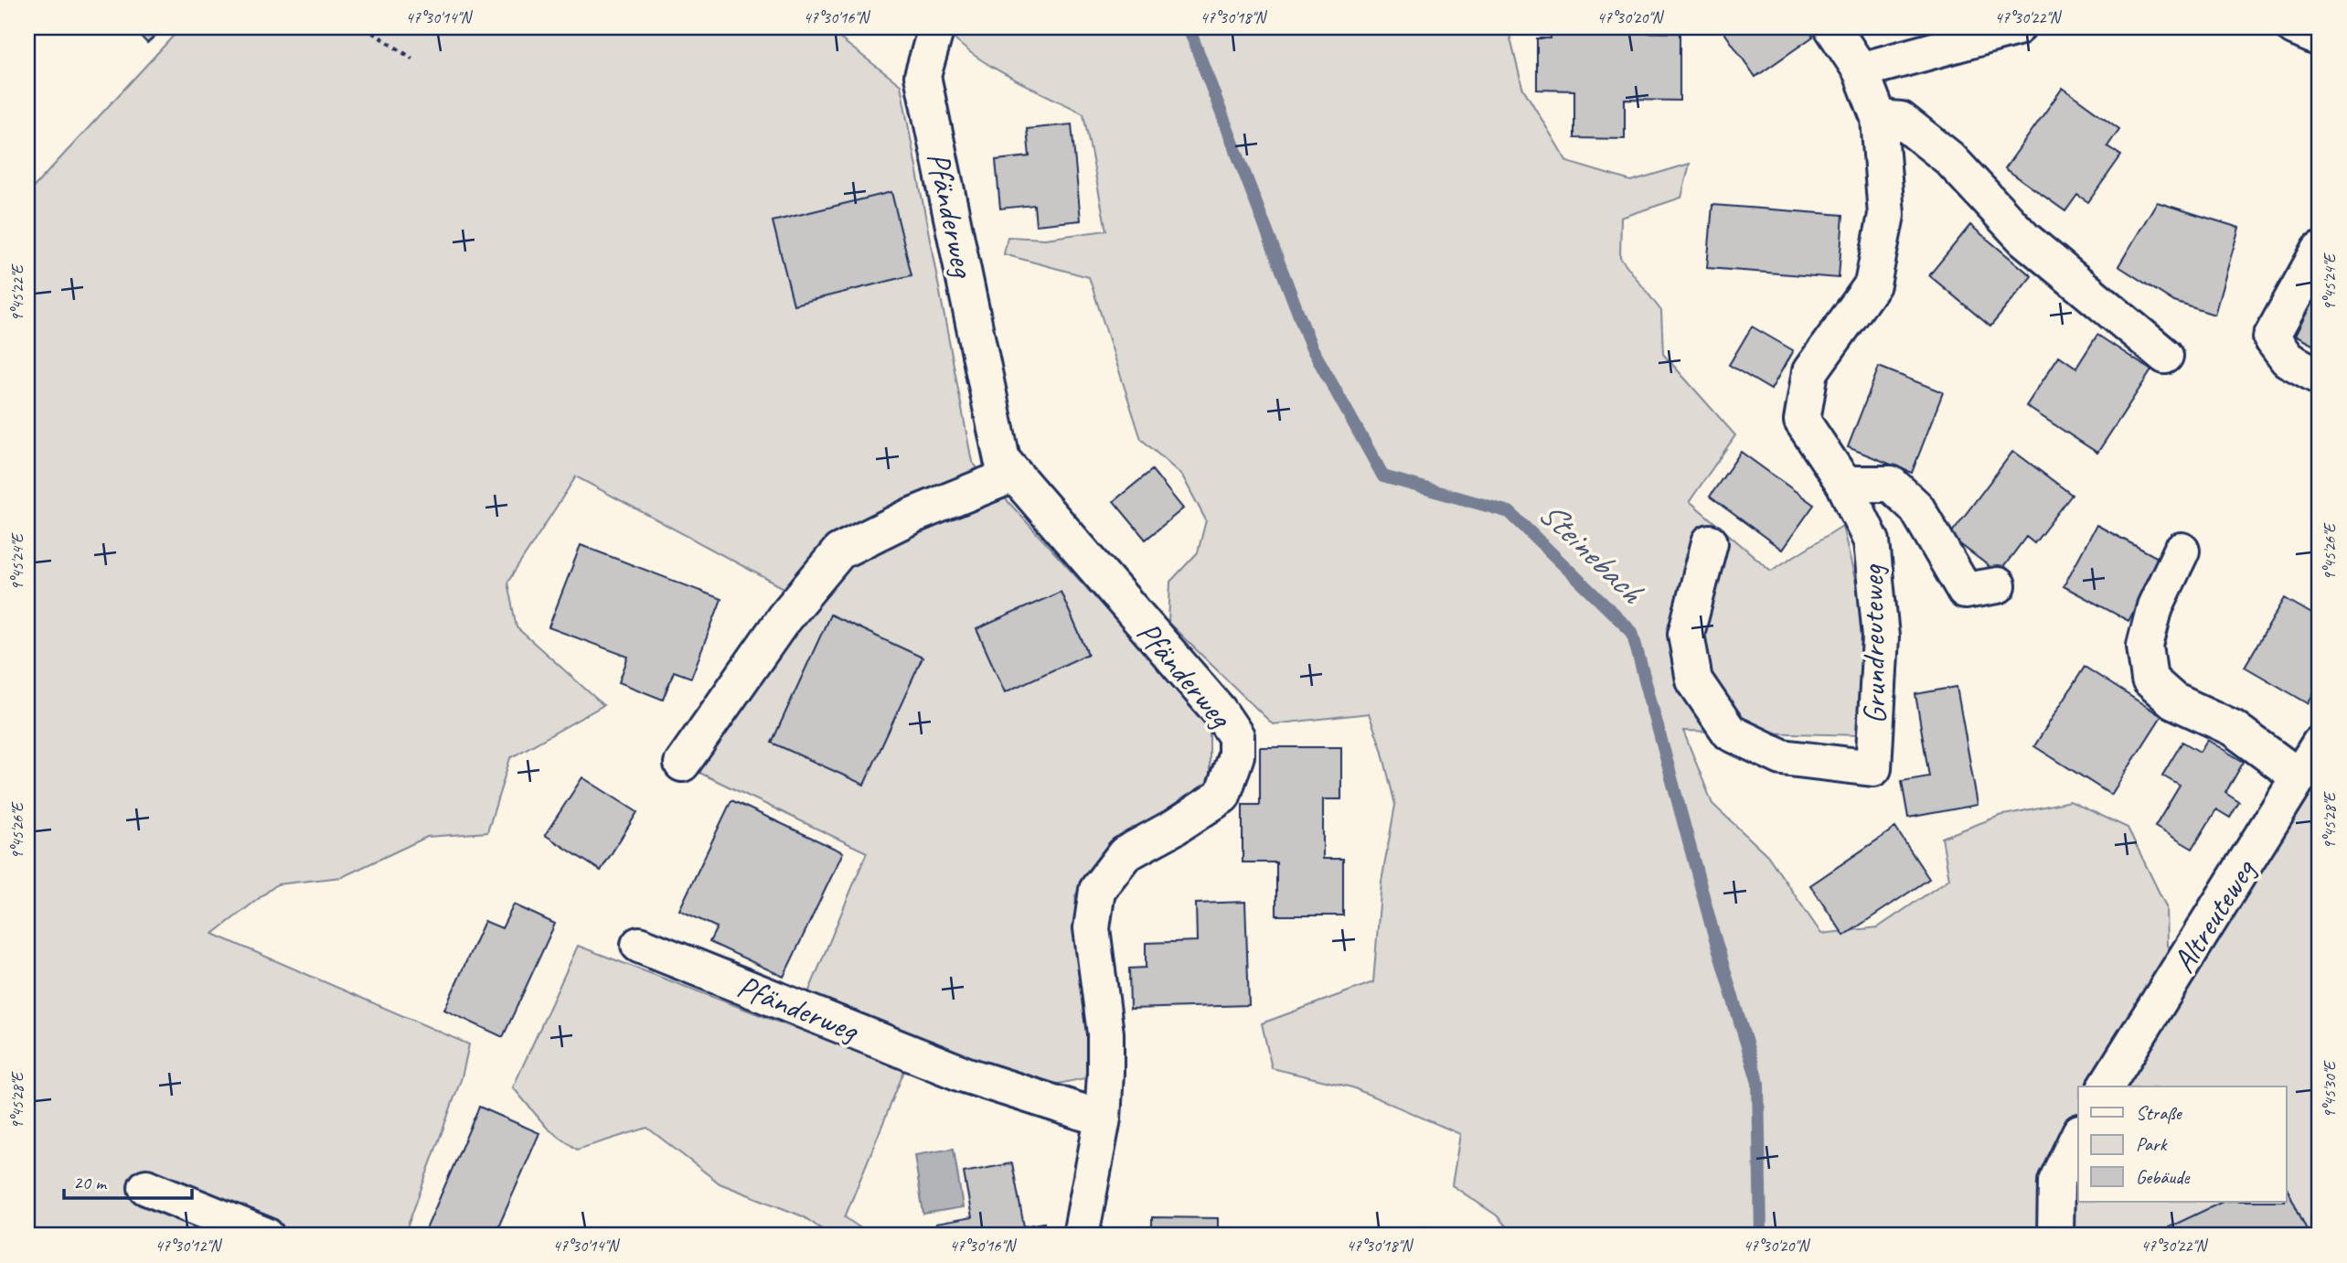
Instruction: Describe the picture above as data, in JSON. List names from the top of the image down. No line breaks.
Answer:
{"streets":{"street":["Pfänderweg","Grundreuteweg","Altreuteweg"]},"water":["Steinebach"],"legend":["Straße","Park","Gebäude"],"scale_bar":"20 m","coordinates":["47°30'14\"N","47°30'16\"N","47°30'18\"N","47°30'20\"N","47°30'22\"N","9°45'24\"E","9°45'22\"E","9°45'26\"E","9°45'28\"E","9°45'30\"E","47°30'12\"N"]}
